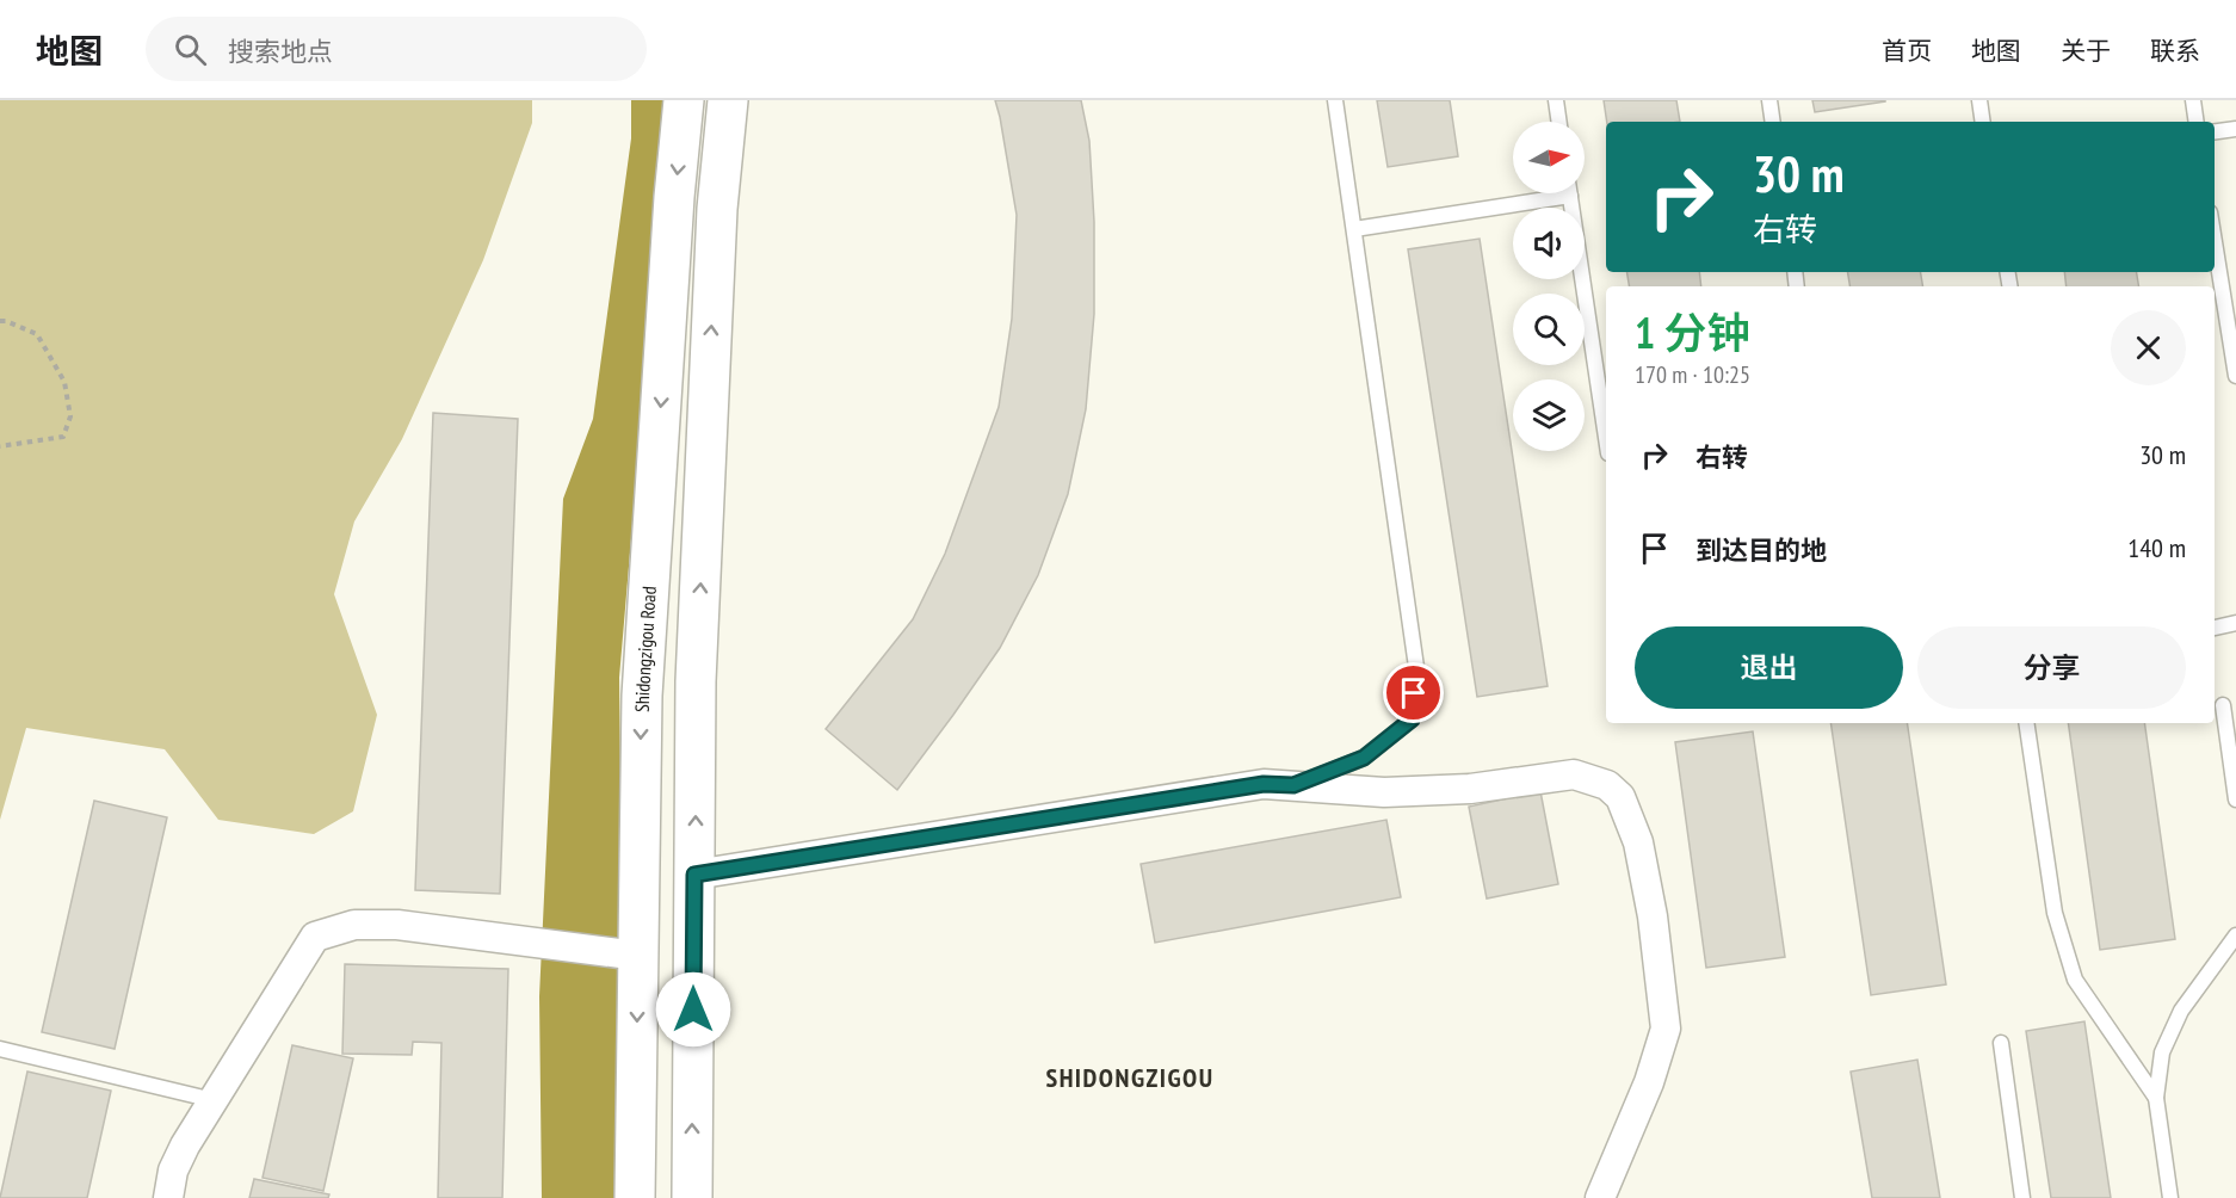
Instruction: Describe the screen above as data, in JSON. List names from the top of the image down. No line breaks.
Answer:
{"streets":{"main road":["Shidongzigou Road"]},"districts":["SHIDONGZIGOU"],"north":"right","page":{"header":"地图","search":"搜索地点","nav":["首页","地图","关于","联系"],"turn":["30 m","右转"],"heading":["1 分钟","170 m · 10:25"],"list":[{"name":"右转","value":"30 m"},{"name":"到达目的地","value":"140 m"}],"buttons":["退出","分享"]}}
